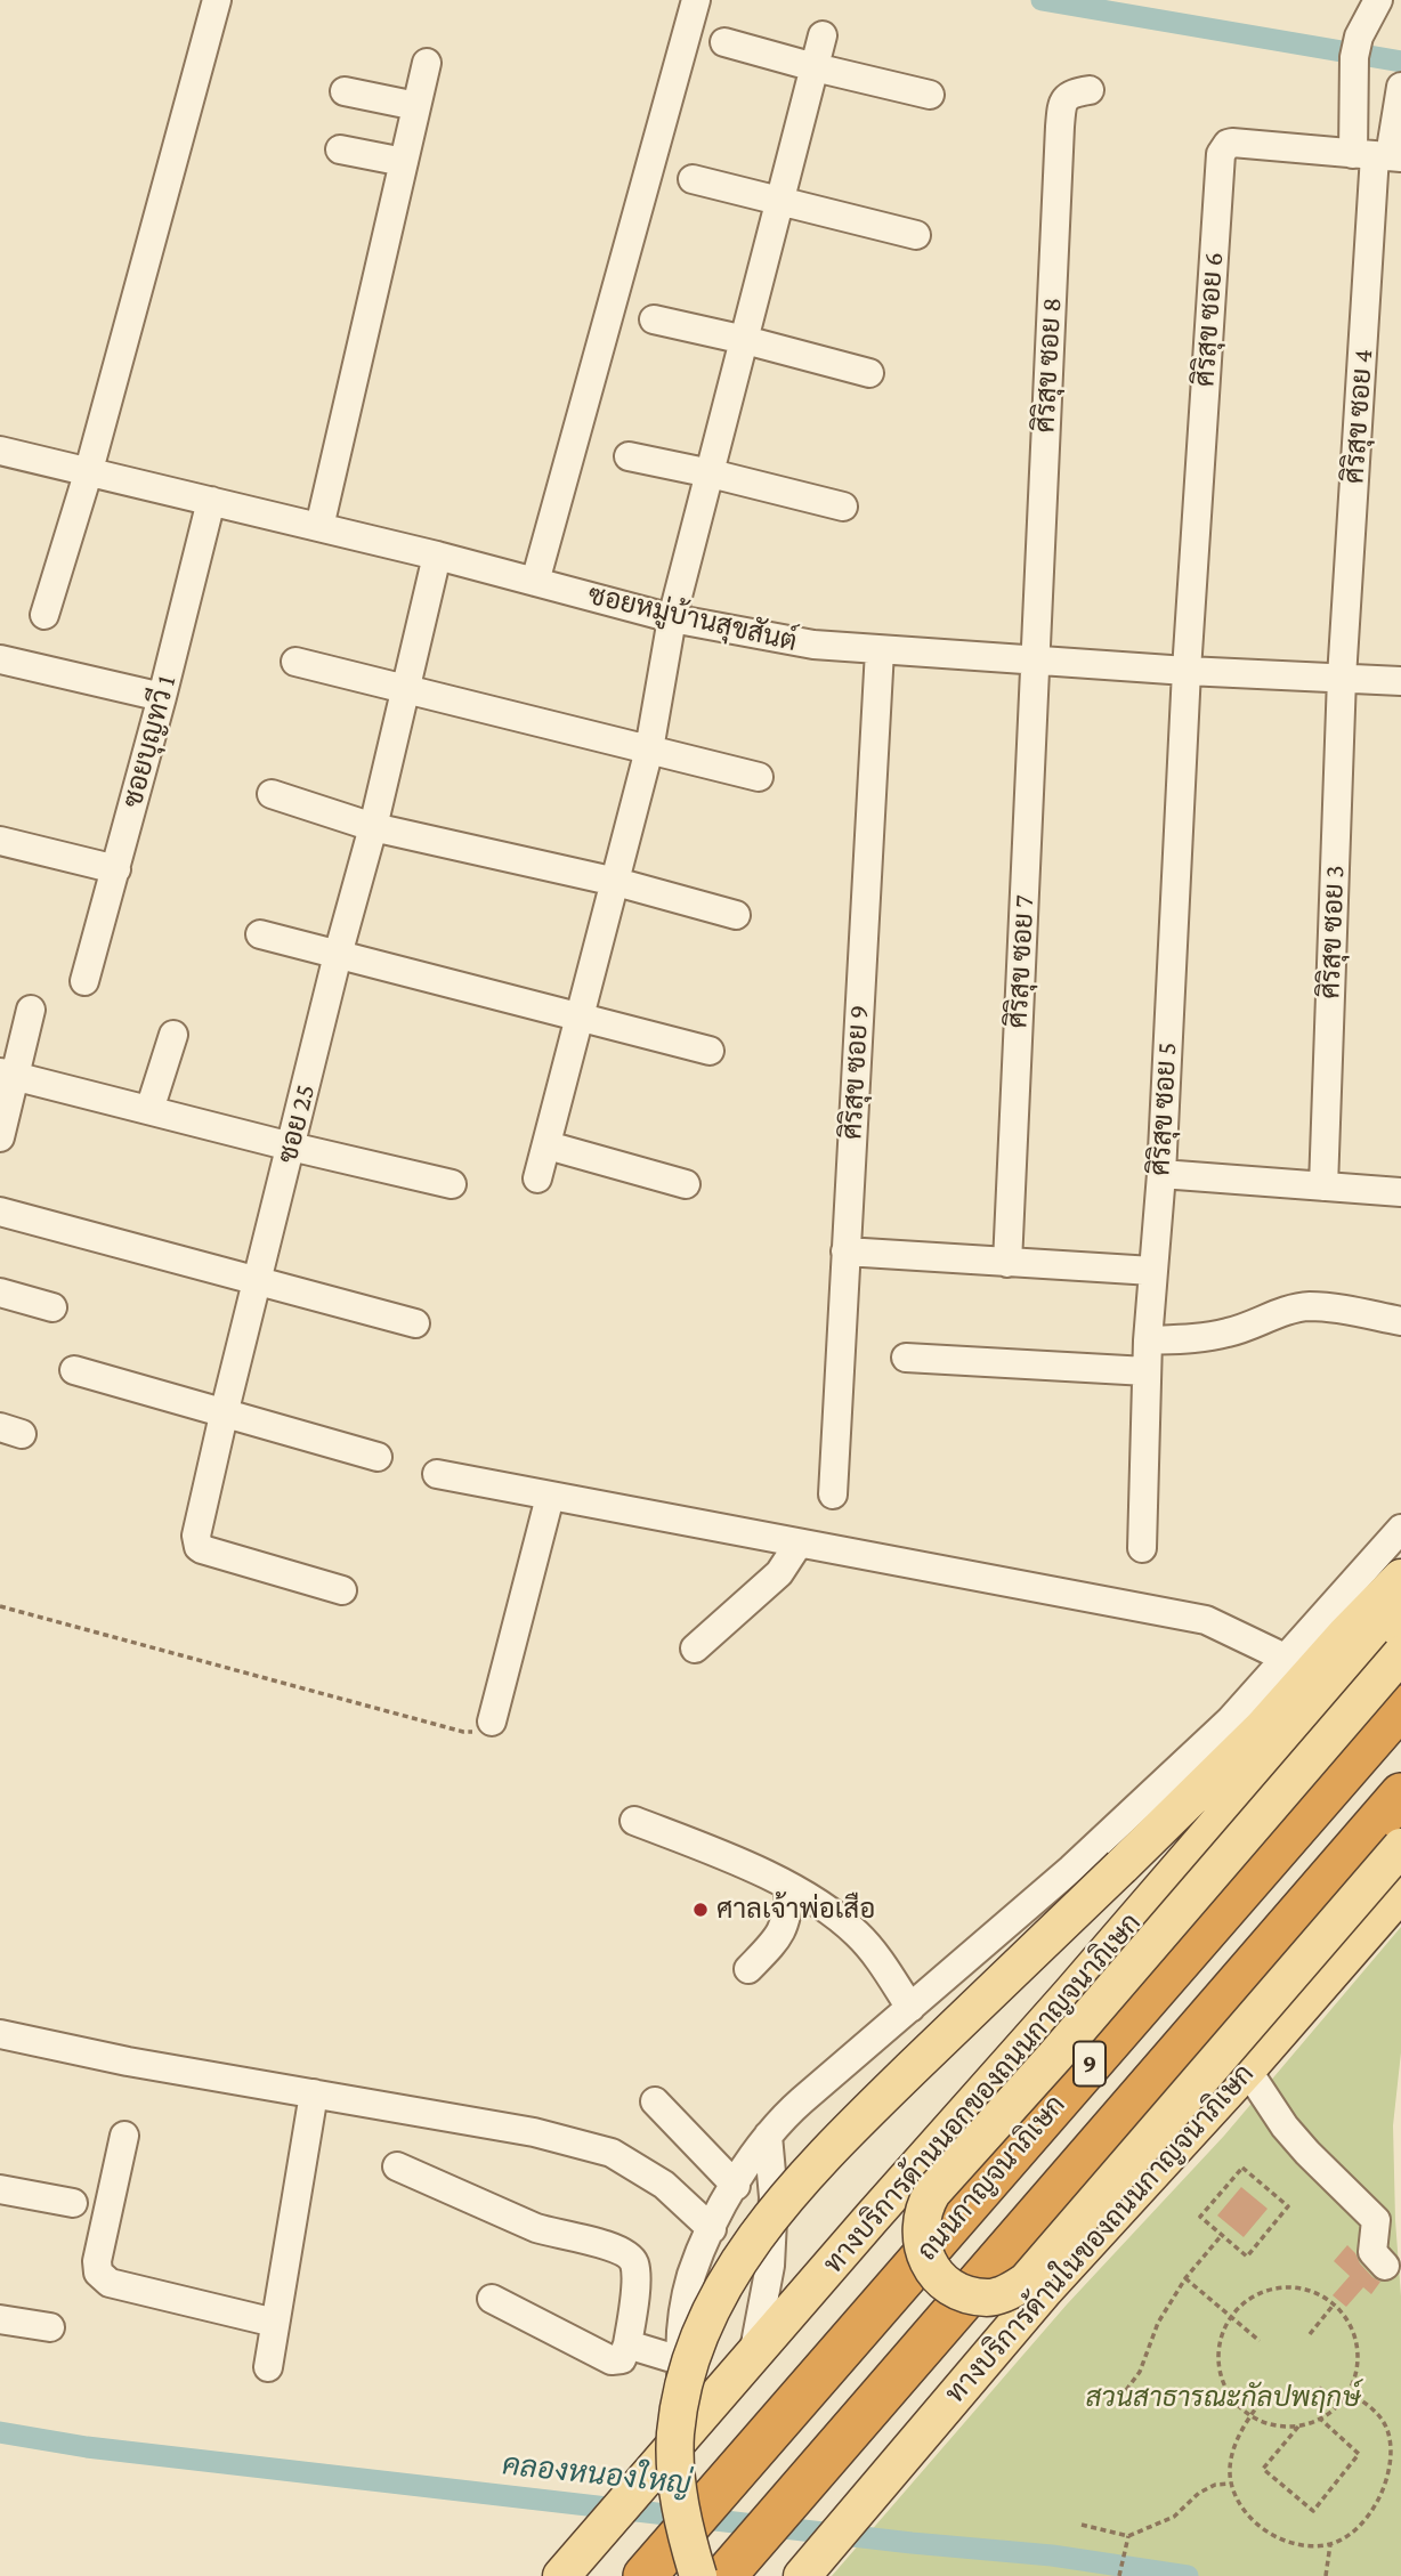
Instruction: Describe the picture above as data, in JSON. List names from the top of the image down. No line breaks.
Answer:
{"streets":{"highway":["9","ถนนกาญจนาภิเษก"],"main road":["ทางบริการด้านนอกของถนนกาญจนาภิเษก","ทางบริการด้านในของถนนกาญจนาภิเษก"],"street":["ศิริสุข ซอย 6","ศิริสุข ซอย 8","ศิริสุข ซอย 4","ซอยหมู่บ้านสุขสันต์","ซอยบุญทวี 1","ศิริสุข ซอย 3","ศิริสุข ซอย 7","ศิริสุข ซอย 9","ศิริสุข ซอย 5","ซอย 25"]},"crossings":[["ศิริสุข ซอย 6","ศิริสุข ซอย 4"],["ศิริสุข ซอย 6","ซอยหมู่บ้านสุขสันต์"],["ศิริสุข ซอย 6","ศิริสุข ซอย 5"],["ศิริสุข ซอย 8","ซอยหมู่บ้านสุขสันต์"],["ศิริสุข ซอย 8","ศิริสุข ซอย 7"],["ศิริสุข ซอย 4","ซอยหมู่บ้านสุขสันต์"],["ศิริสุข ซอย 4","ศิริสุข ซอย 3"],["ซอยหมู่บ้านสุขสันต์","ซอยบุญทวี 1"],["ซอยหมู่บ้านสุขสันต์","ศิริสุข ซอย 3"],["ซอยหมู่บ้านสุขสันต์","ศิริสุข ซอย 7"],["ซอยหมู่บ้านสุขสันต์","ศิริสุข ซอย 9"],["ซอยหมู่บ้านสุขสันต์","ศิริสุข ซอย 5"],["ซอยหมู่บ้านสุขสันต์","ซอย 25"]],"water":["คลองหนองใหญ่"],"parks":["สวนสาธารณะกัลปพฤกษ์"],"places":["ศาลเจ้าพ่อเสือ"]}
